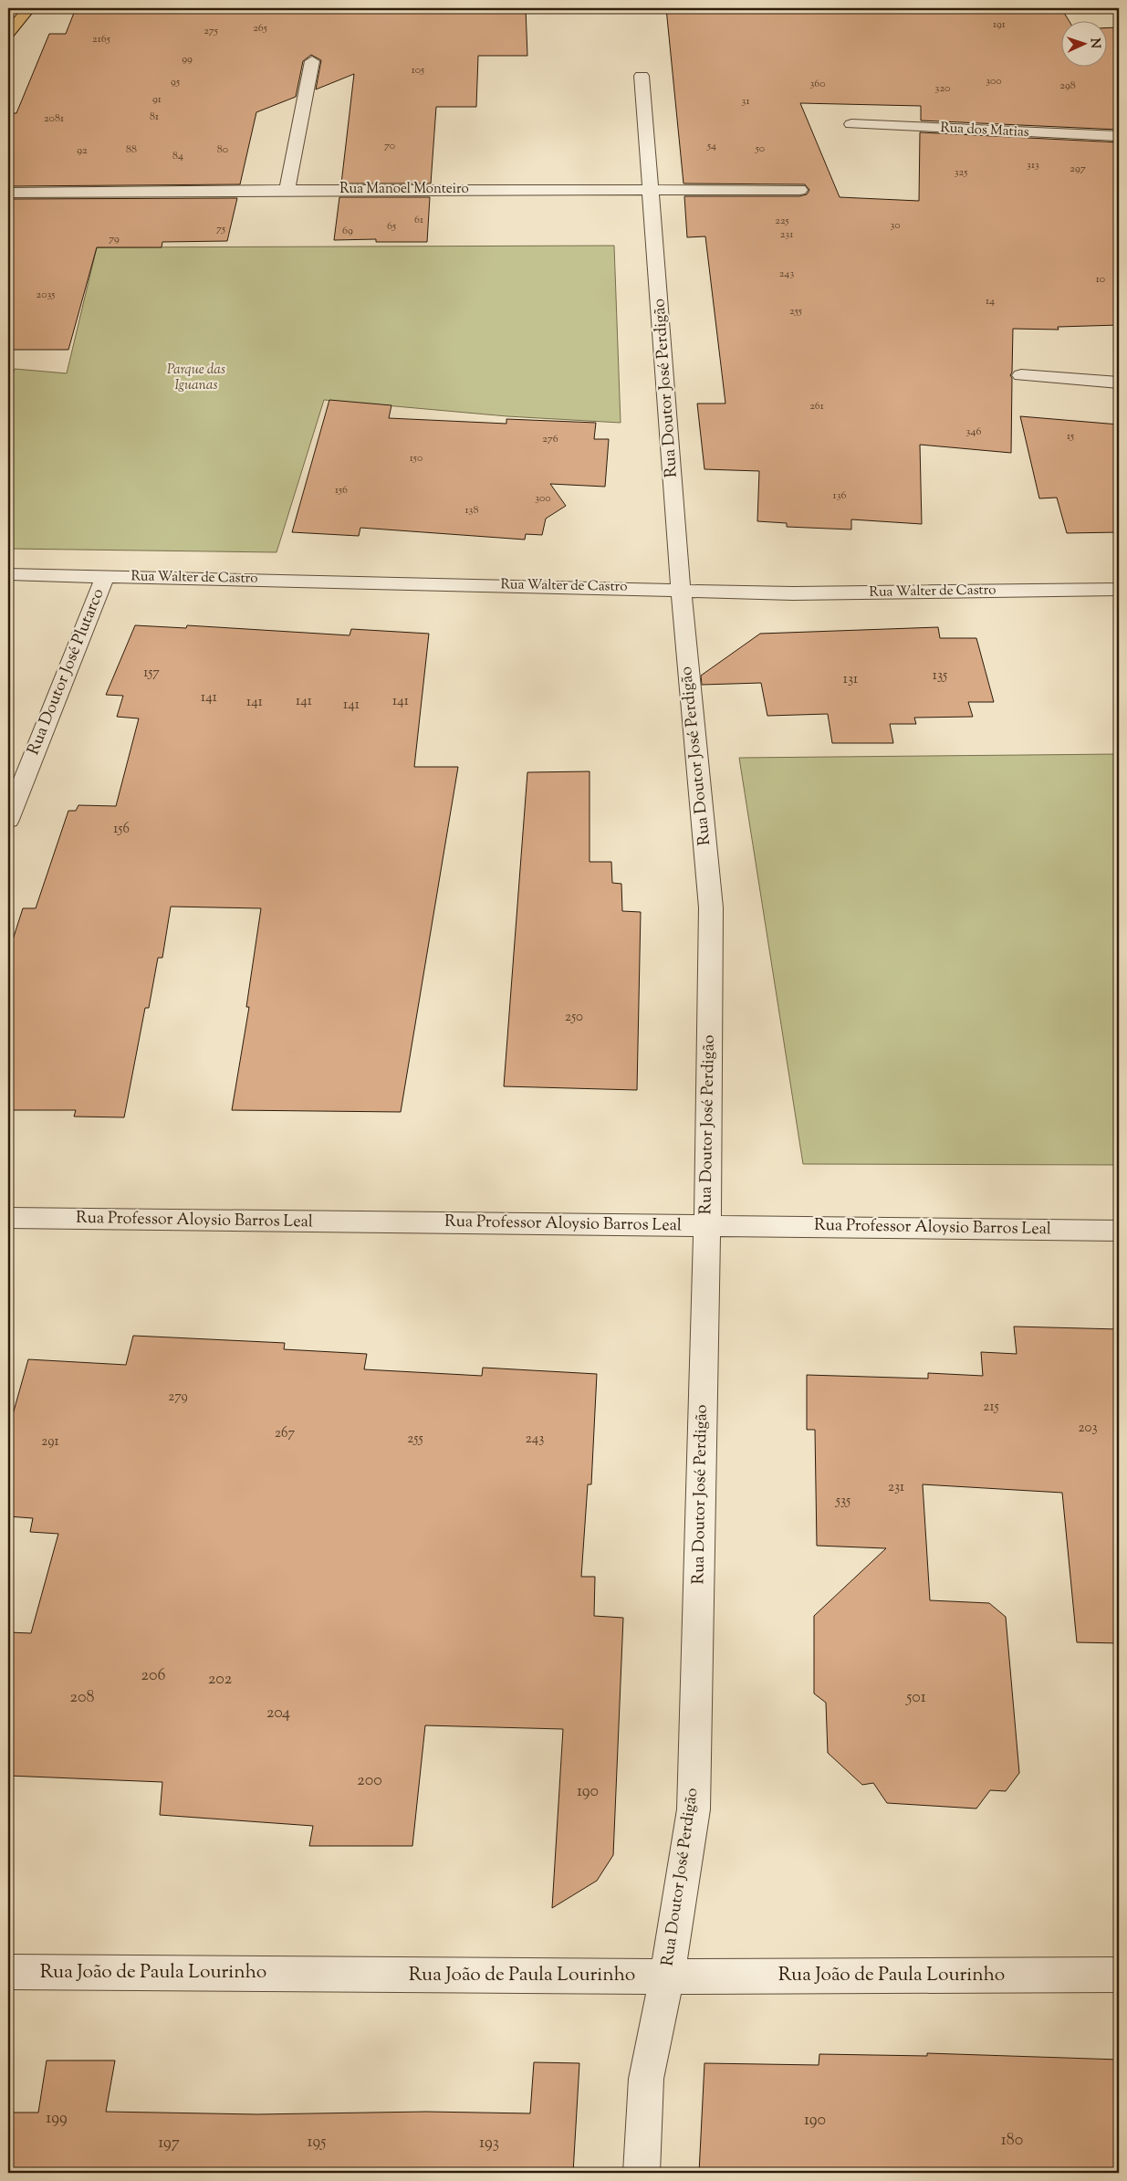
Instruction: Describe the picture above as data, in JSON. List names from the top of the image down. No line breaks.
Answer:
{"streets":{"street":["Rua dos Matias","Rua Manoel Monteiro","Rua Doutor José Perdigão","Rua Walter de Castro","Rua Doutor José Plutarco","Rua Professor Aloysio Barros Leal","Rua João de Paula Lourinho"]},"crossings":[["Rua Manoel Monteiro","Rua Doutor José Perdigão"],["Rua Doutor José Perdigão","Rua Walter de Castro"],["Rua Doutor José Perdigão","Rua Professor Aloysio Barros Leal"],["Rua Doutor José Perdigão","Rua João de Paula Lourinho"],["Rua Walter de Castro","Rua Doutor José Plutarco"]],"parks":["Parque das Iguanas"],"house_numbers":["191","265","275","2165","99","105","300","95","360","298","320","91","31","81","2081","70","54","50","88","80","92","84","313","297","325","61","225","30","65","75","69","231","79","243","10","2035","14","255","261","346","15","276","150","156","136","300","138","157","135","131","141","141","141","141","141","156","250","279","215","203","267","255","243","291","231","535","206","202","208","501","204","200","190","199","190","180","195","197","193"],"north":"right"}
